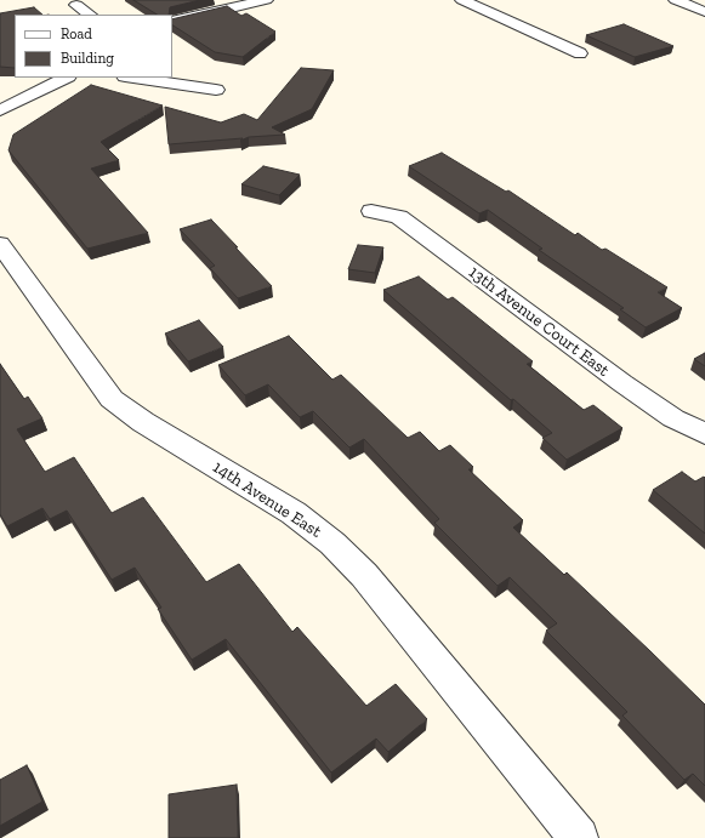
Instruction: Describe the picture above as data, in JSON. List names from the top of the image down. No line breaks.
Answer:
{"streets":{"street":["13th Avenue Court East","14th Avenue East"]},"legend":["Road","Building"]}
